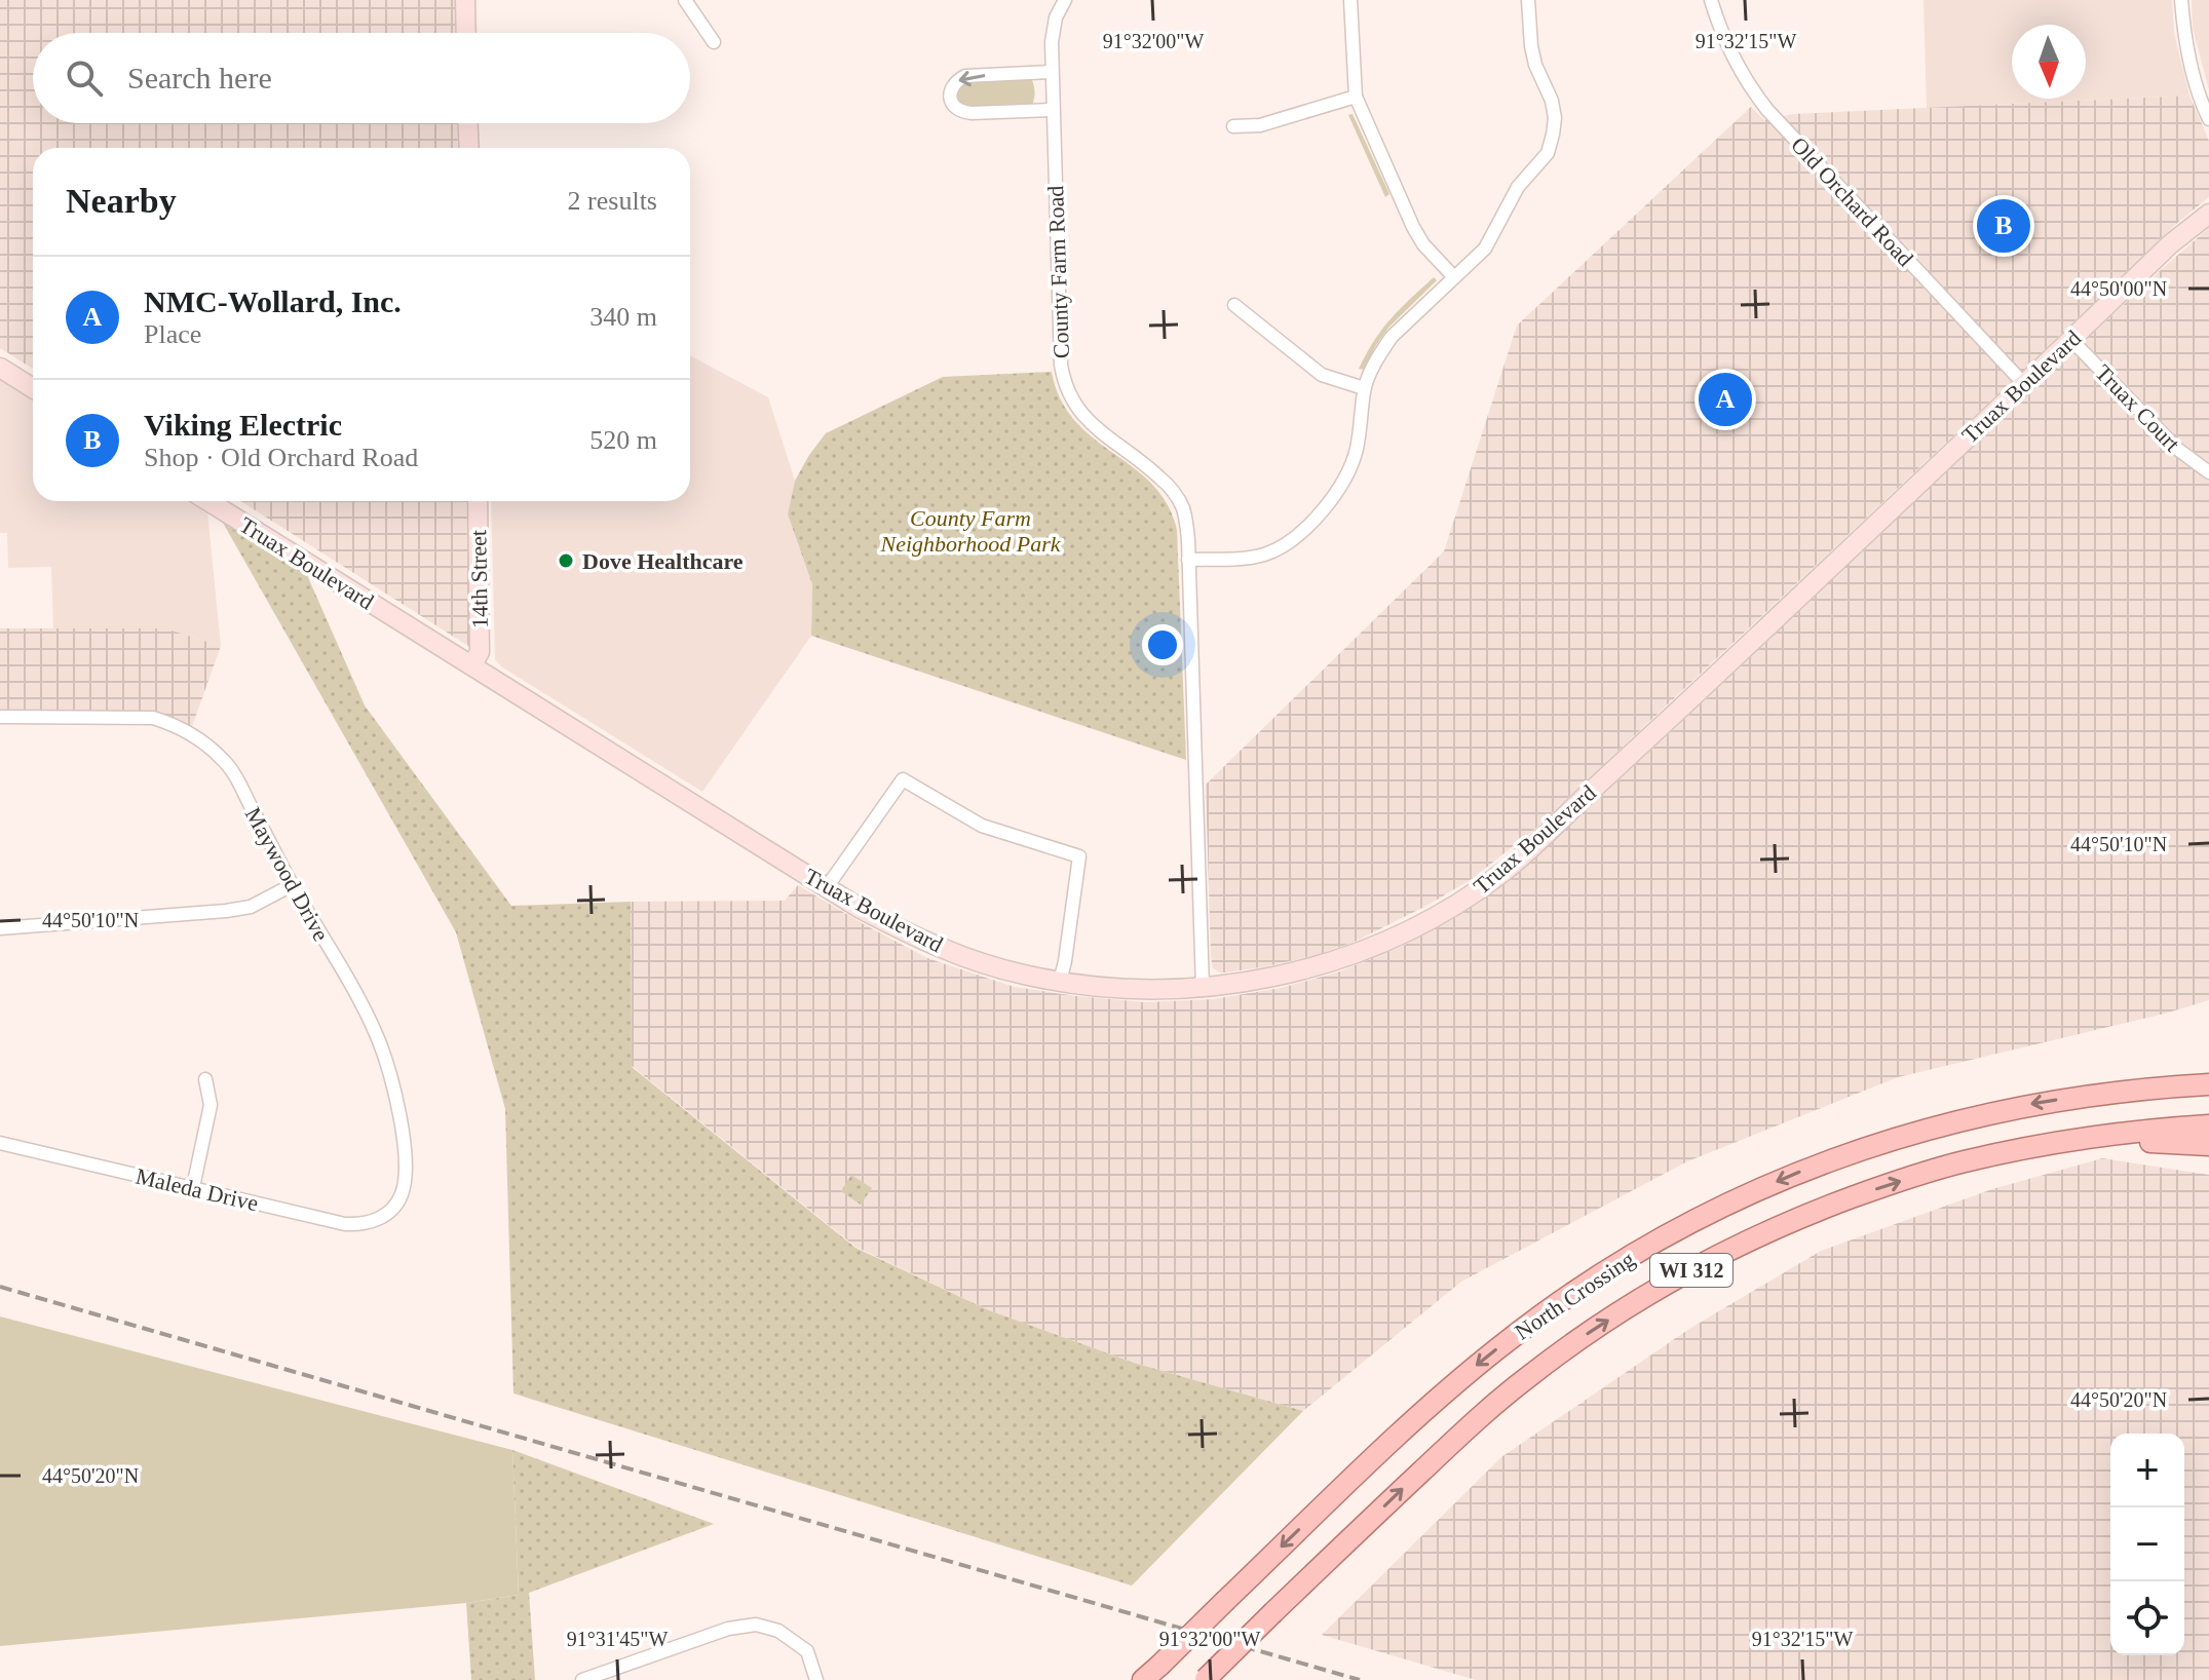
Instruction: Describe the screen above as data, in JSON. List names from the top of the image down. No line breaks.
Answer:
{"streets":{"main road":["Truax Boulevard","14th Street","WI 312","North Crossing"],"street":["Old Orchard Road","County Farm Road","Truax Court","Maywood Drive","Maleda Drive"]},"crossings":[["Old Orchard Road","Truax Boulevard"],["County Farm Road","Truax Boulevard"],["Truax Boulevard","Truax Court"],["Truax Boulevard","14th Street"],["Maywood Drive","Maleda Drive"]],"parks":["County Farm Neighborhood Park"],"places":["Dove Healthcare"],"north":"bottom","page":{"search":"Search here","heading":["Nearby","2 results"],"pins":["B","A"],"list":[{"mark":"A","name":"NMC-Wollard, Inc.","note":"Place","value":"340 m"},{"mark":"B","name":"Viking Electric","note":"Shop · Old Orchard Road","value":"520 m"}],"map_buttons":["+","−"]},"coordinates":["91°32'00\"W","91°32'15\"W","44°50'00\"N","44°50'10\"N","44°50'20\"N","91°31'45\"W"]}
